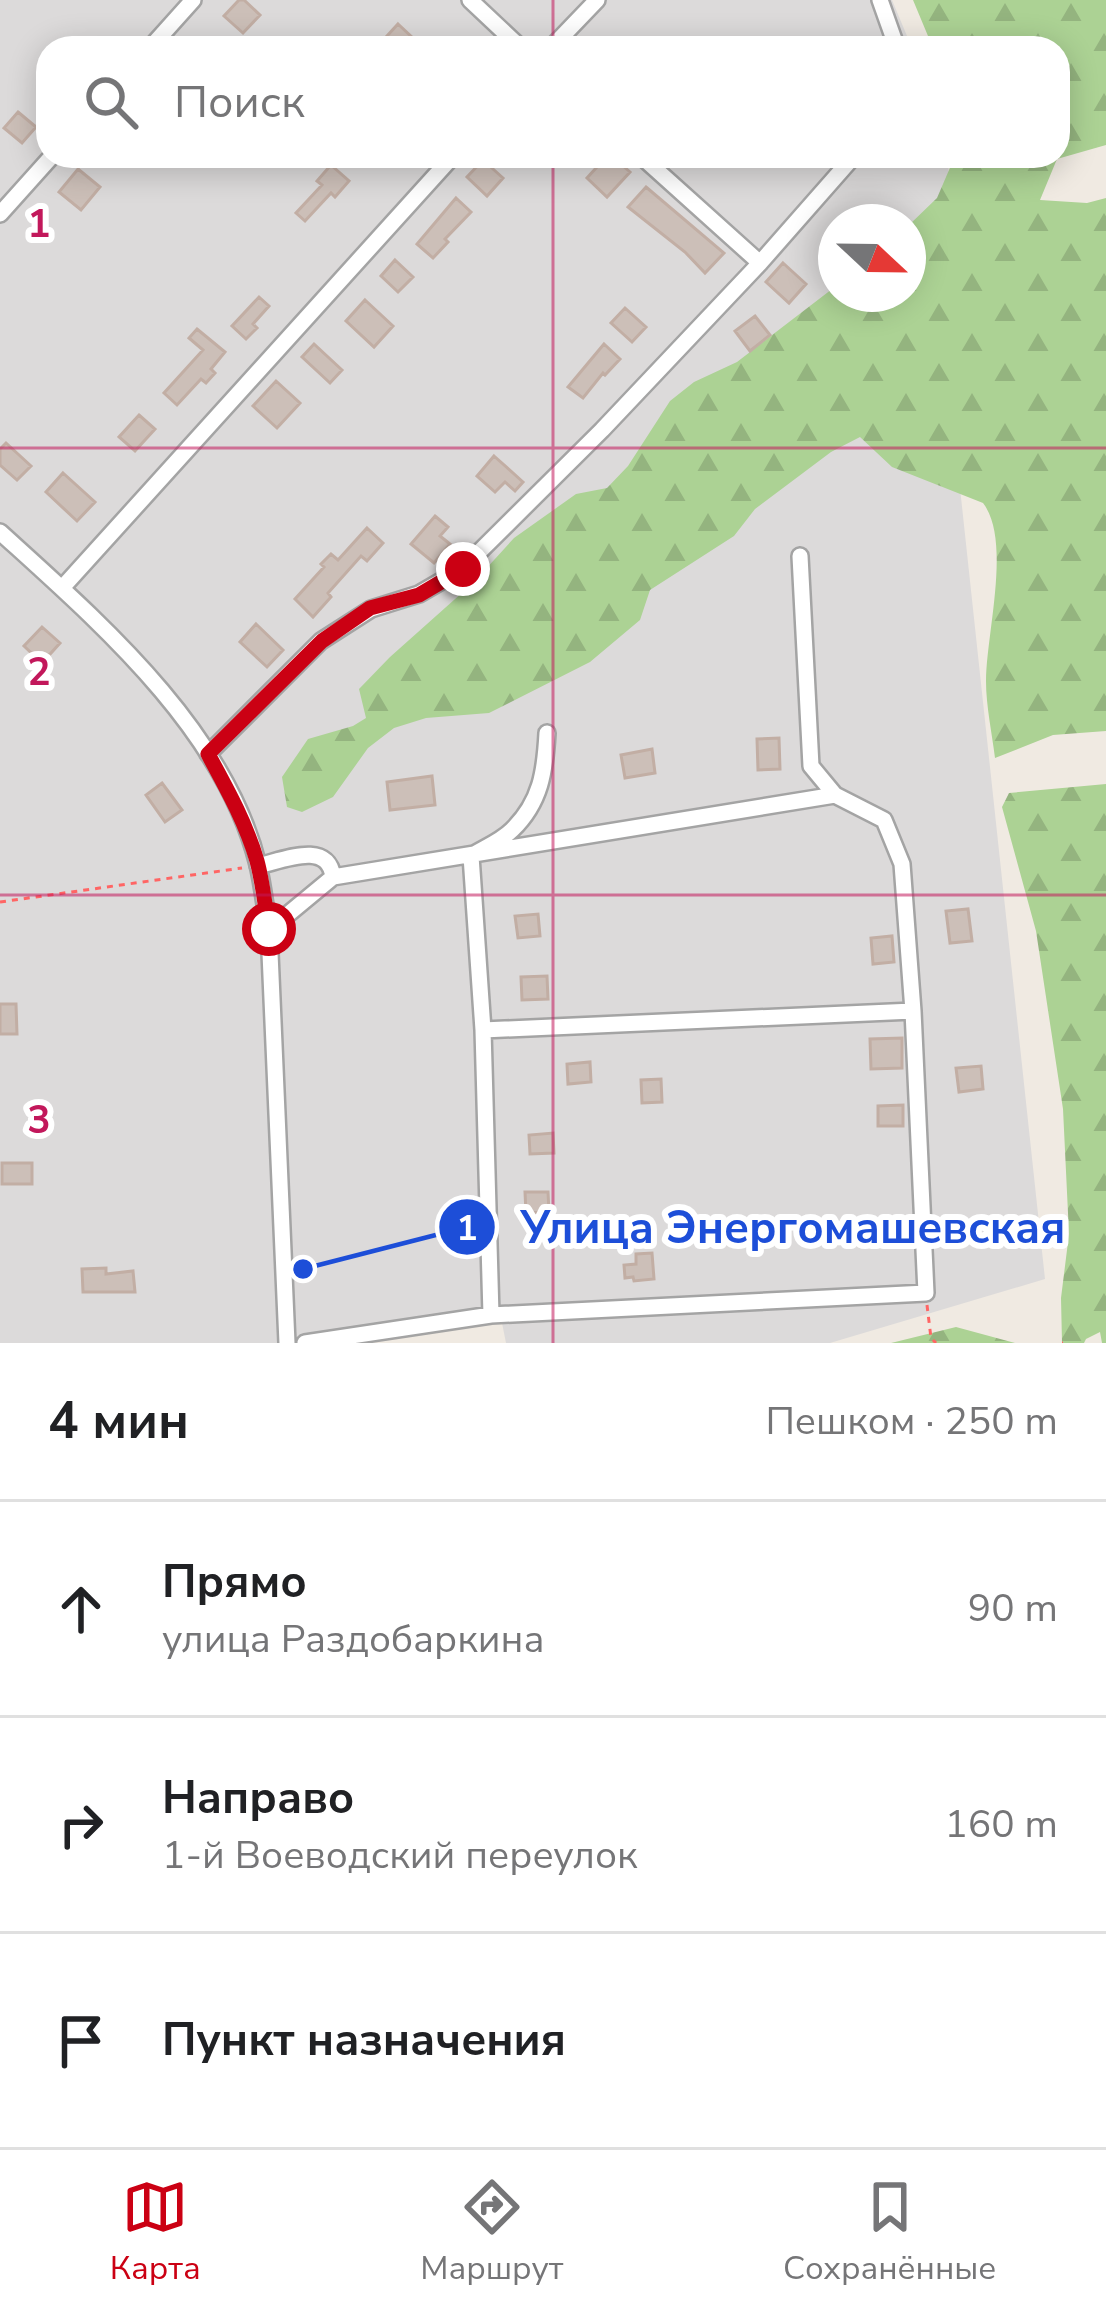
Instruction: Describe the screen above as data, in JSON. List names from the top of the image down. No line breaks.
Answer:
{"places":["Улица Энергомашевская"],"north":"right","page":{"search":"Поиск","heading":["4 мин","Пешком · 250 m"],"list":[["Прямо","улица Раздобаркина","90 m"],["Направо","1-й Воеводский переулок","160 m"],"Пункт назначения"],"nav":["Карта","Маршрут","Сохранённые"]},"grid":{"rows":["1","2","3"]}}
